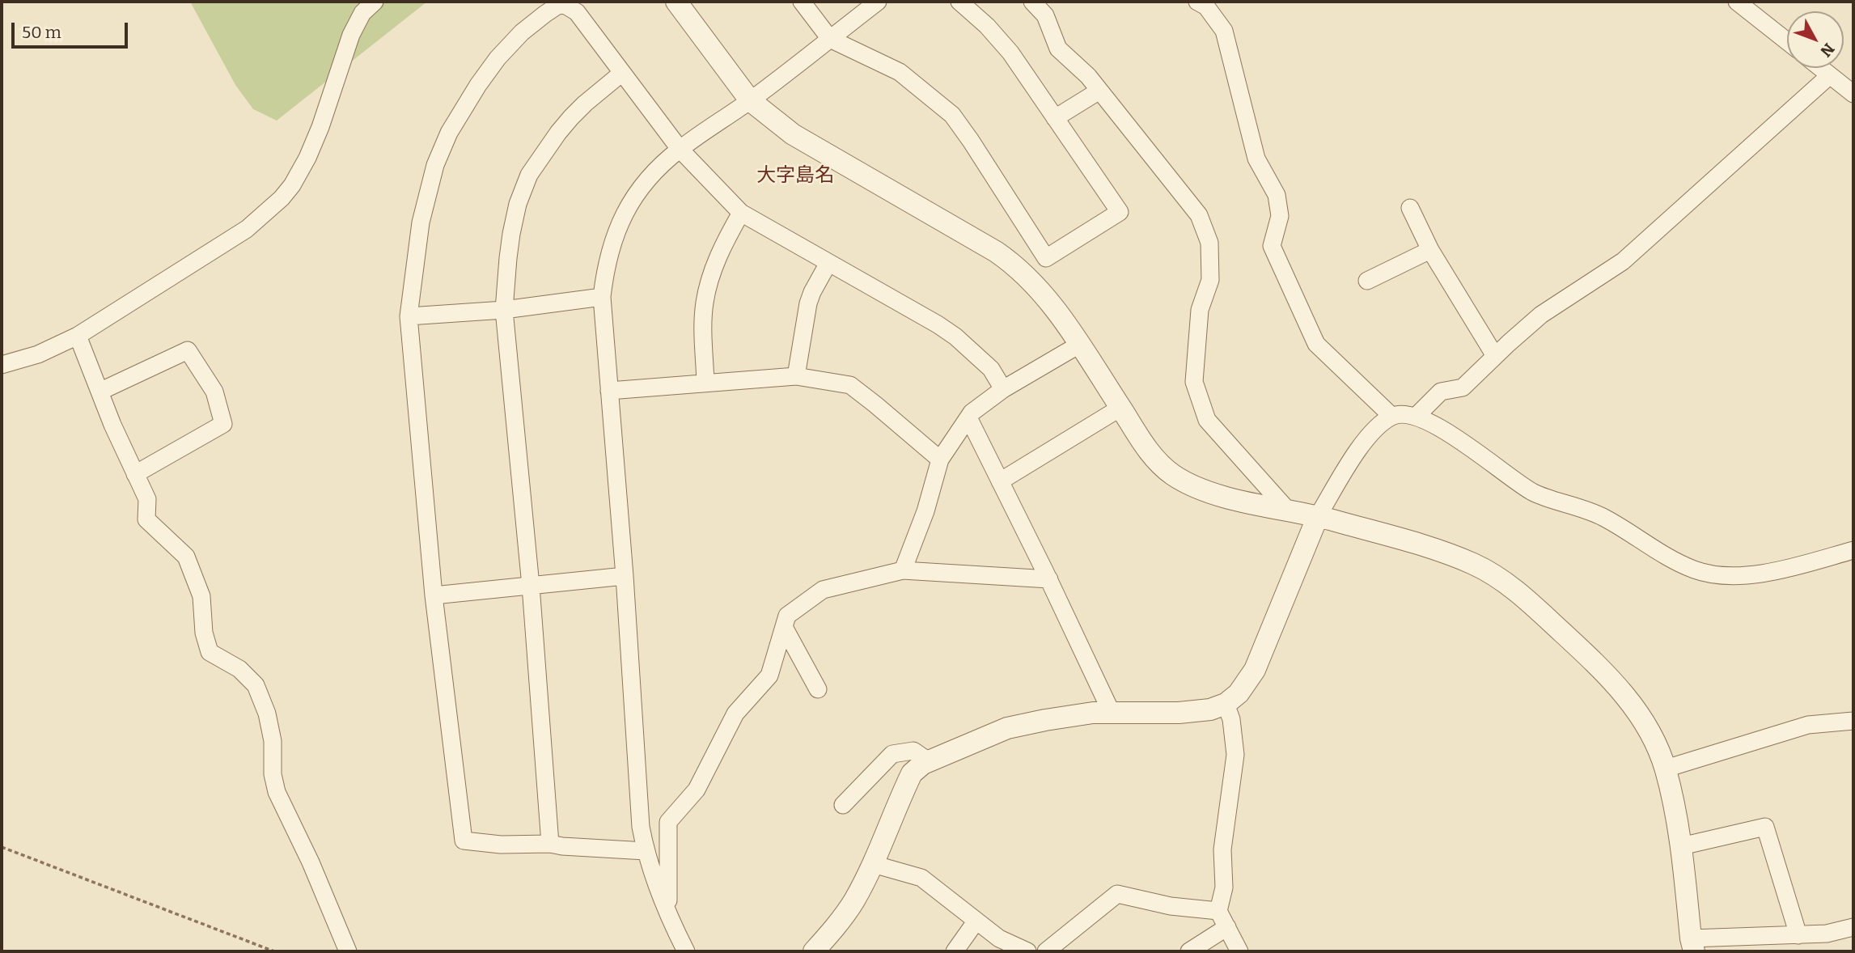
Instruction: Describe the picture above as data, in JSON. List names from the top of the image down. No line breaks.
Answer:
{"districts":["大字島名"],"scale_bar":"50 m","north":"bottom right"}
